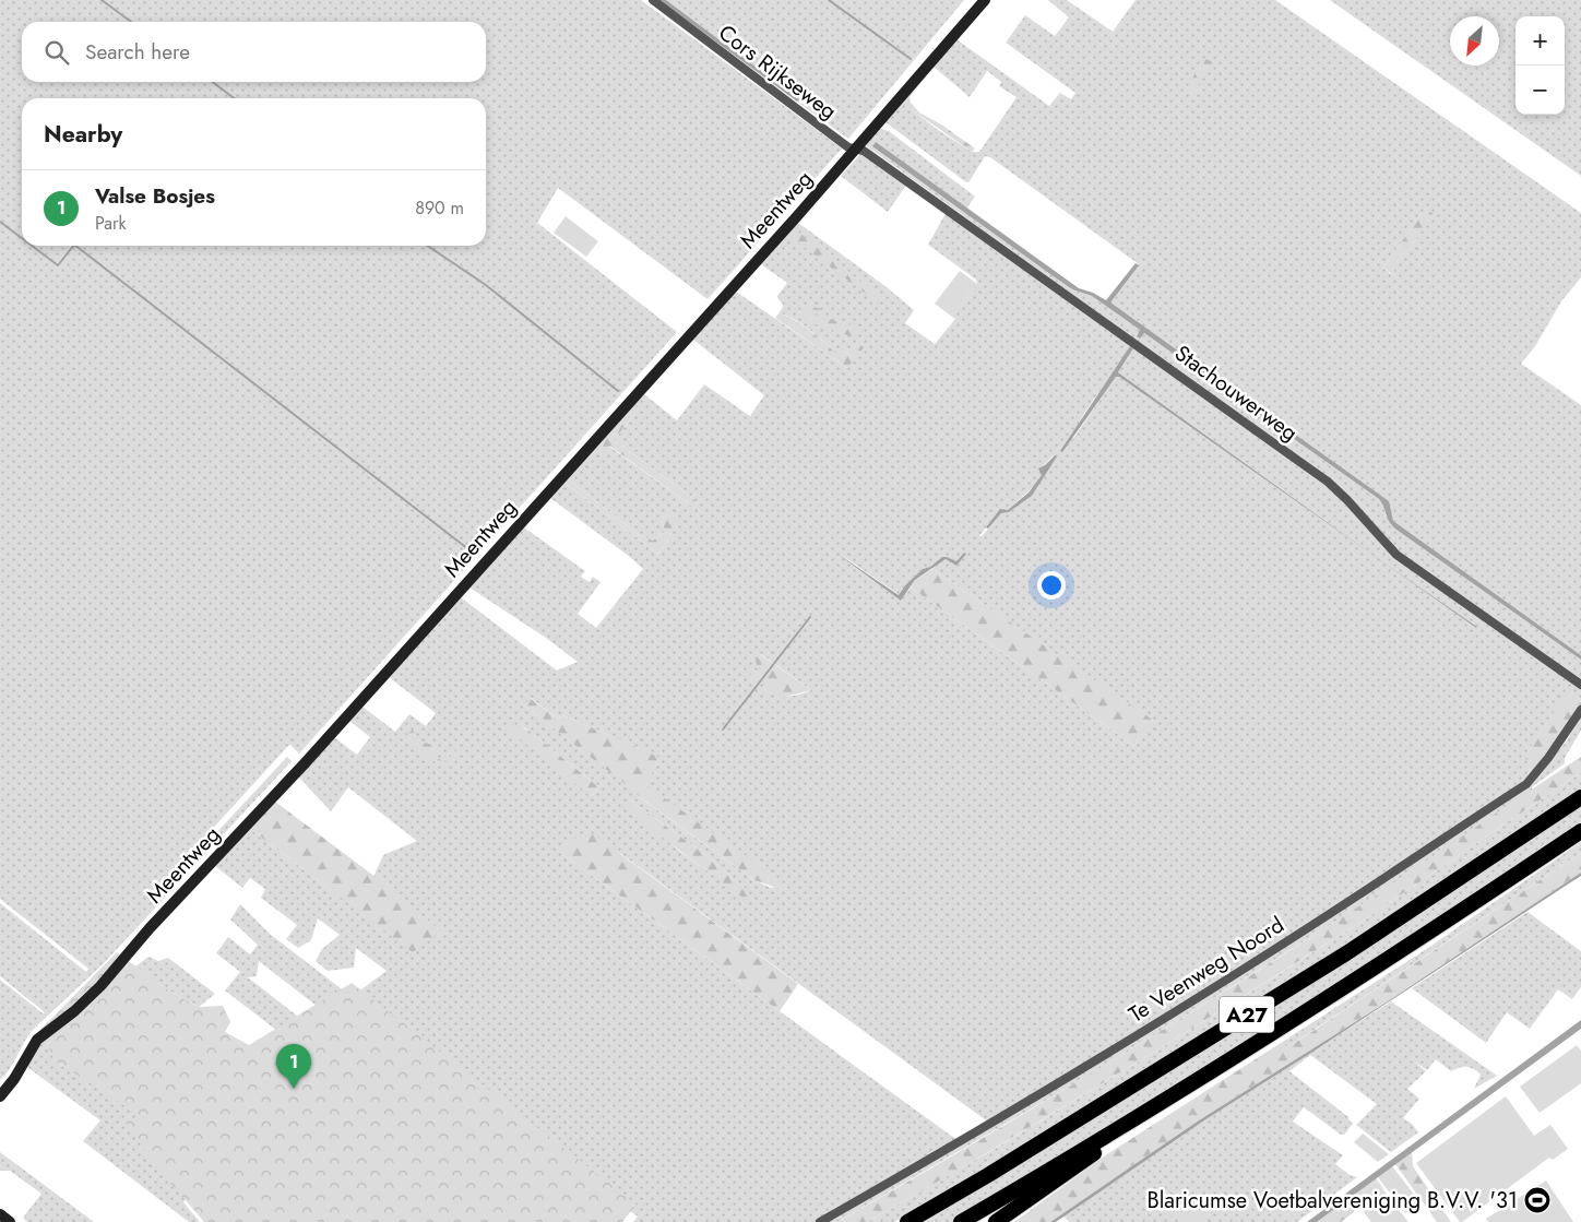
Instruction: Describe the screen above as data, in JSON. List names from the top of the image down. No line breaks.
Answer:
{"streets":{"highway":["A27"],"street":["Cors Rijkseweg","Meentweg","Stachouwerweg","Te Veenweg Noord"]},"crossings":[["Cors Rijkseweg","Meentweg"],["Cors Rijkseweg","Stachouwerweg"],["Meentweg","Stachouwerweg"]],"places":{"sports":["Blaricumse Voetbalvereniging B.V.V. '31"]},"north":"bottom left","page":{"map_buttons":["+","−"],"search":"Search here","heading":"Nearby","list":[{"mark":"1","name":"Valse Bosjes","note":"Park","value":"890 m"}],"pins":"1"}}
